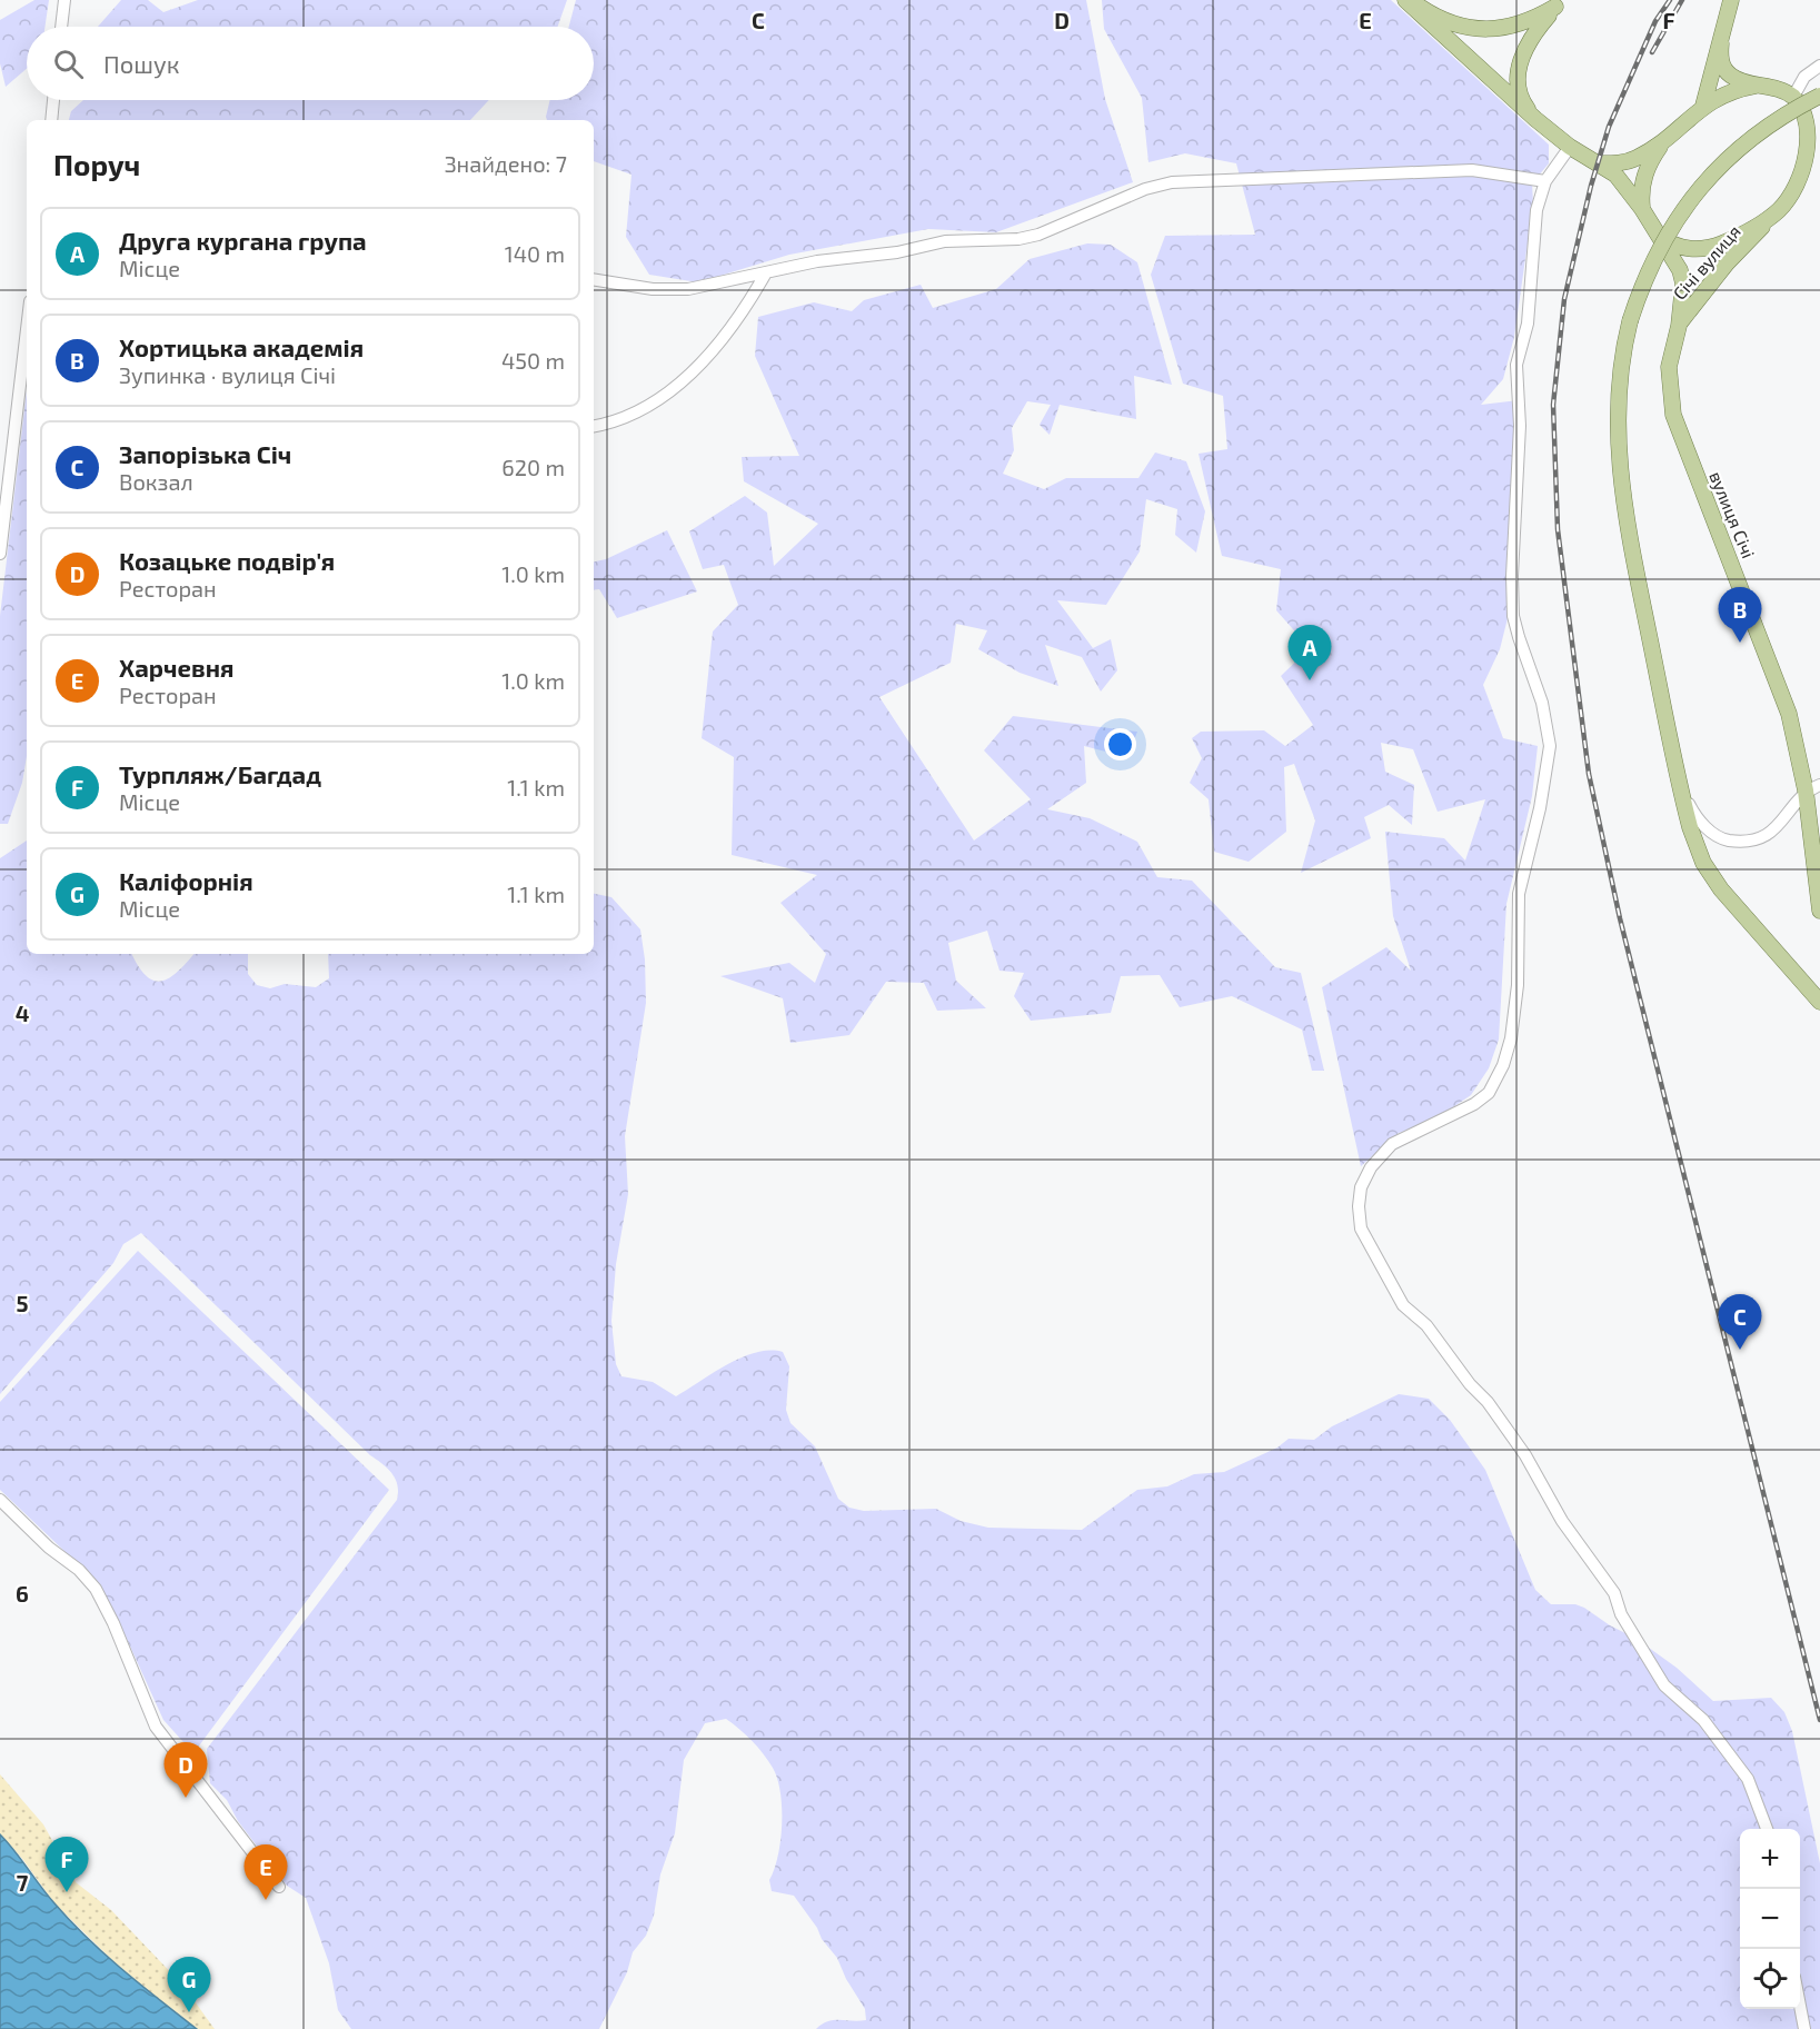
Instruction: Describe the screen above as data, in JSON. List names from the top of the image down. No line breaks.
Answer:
{"streets":{"main road":["Січі вулиця","вулиця Січі"]},"crossings":[["Січі вулиця","вулиця Січі"]],"page":{"search":"Пошук","heading":["Поруч","Знайдено: 7"],"list":[{"mark":"A","name":"Друга кургана група","note":"Місце","value":"140 m"},{"mark":"B","name":"Хортицька академія","note":"Зупинка · вулиця Січі","value":"450 m"},{"mark":"C","name":"Запорізька Січ","note":"Вокзал","value":"620 m"},{"mark":"D","name":"Козацьке подвір'я","note":"Ресторан","value":"1.0 km"},{"mark":"E","name":"Харчевня","note":"Ресторан","value":"1.0 km"},{"mark":"F","name":"Турпляж/Багдад","note":"Місце","value":"1.1 km"},{"mark":"G","name":"Каліфорнія","note":"Місце","value":"1.1 km"}],"pins":["B","A","C","D","F","E","G"],"map_buttons":["+","−"]},"grid":{"columns":["C","D","E","F"],"rows":["4","5","6","7"]}}
